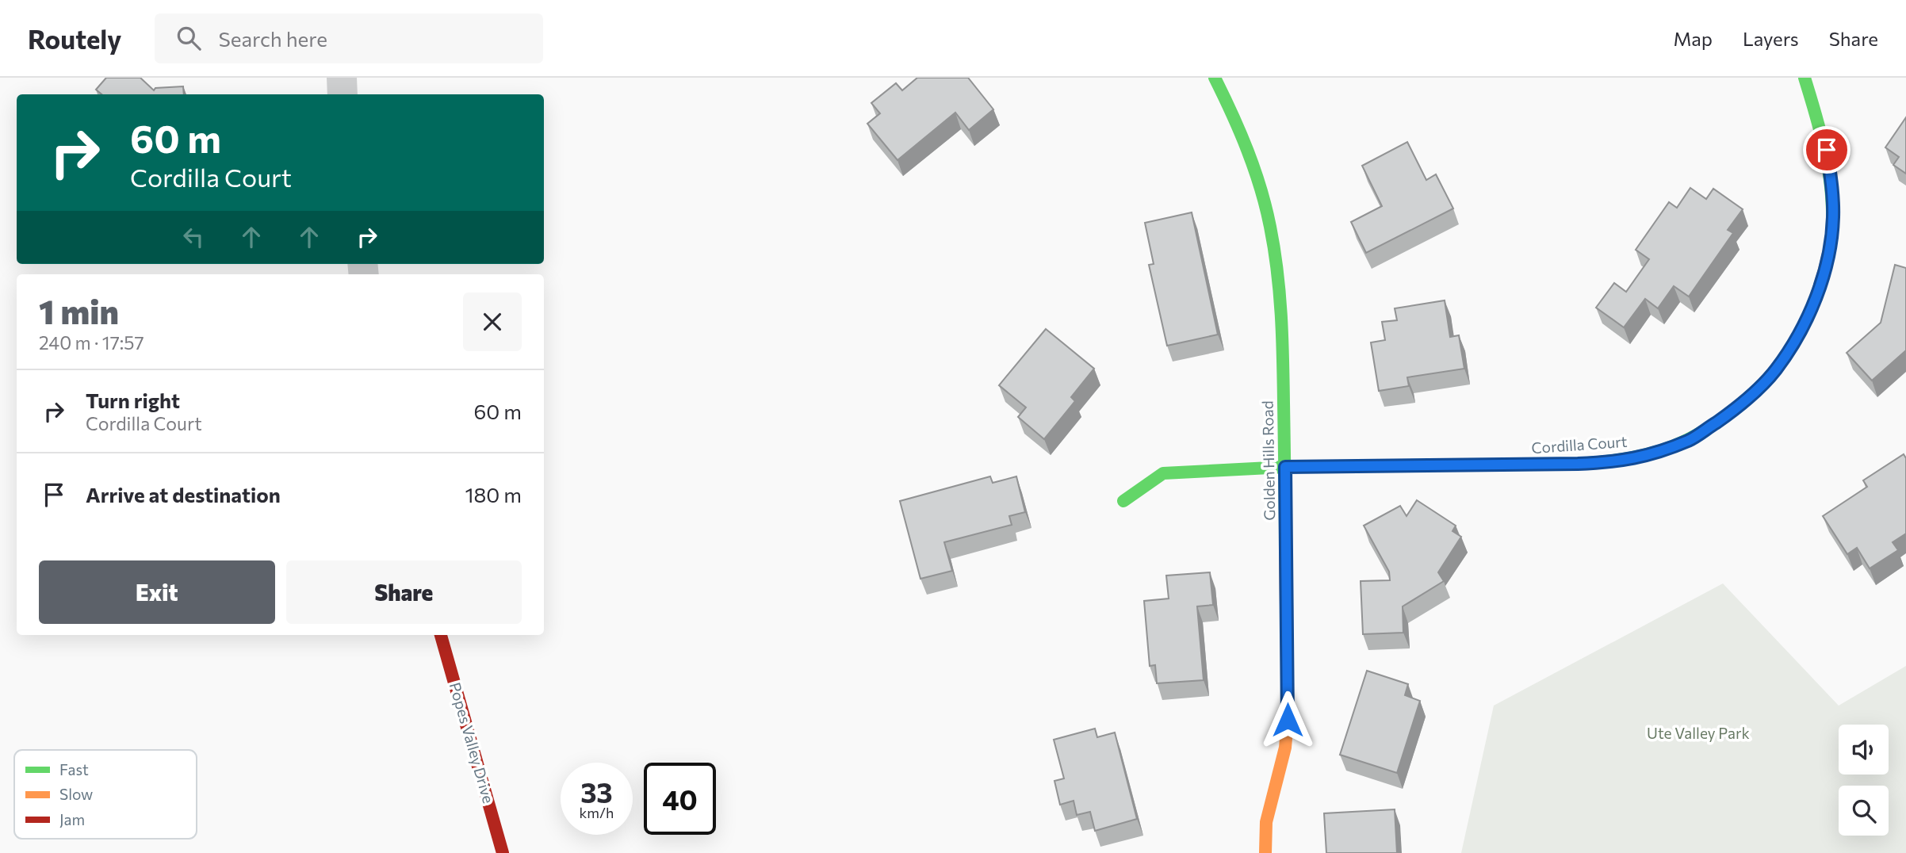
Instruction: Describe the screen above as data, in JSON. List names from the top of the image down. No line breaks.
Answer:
{"streets":{"street":["Cordilla Court","Golden Hills Road","Popes Valley Drive"]},"crossings":[["Cordilla Court","Golden Hills Road"]],"parks":["Ute Valley Park"],"legend":["Fast","Slow","Jam"],"page":{"header":"Routely","search":"Search here","nav":["Map","Layers","Share"],"turn":["60 m","Cordilla Court"],"heading":["1 min","240 m · 17:57"],"list":[{"name":"Turn right","note":"Cordilla Court","value":"60 m"},{"name":"Arrive at destination","value":"180 m"}],"buttons":["Exit","Share"],"speed":"33 km/h","limit":"40"}}
